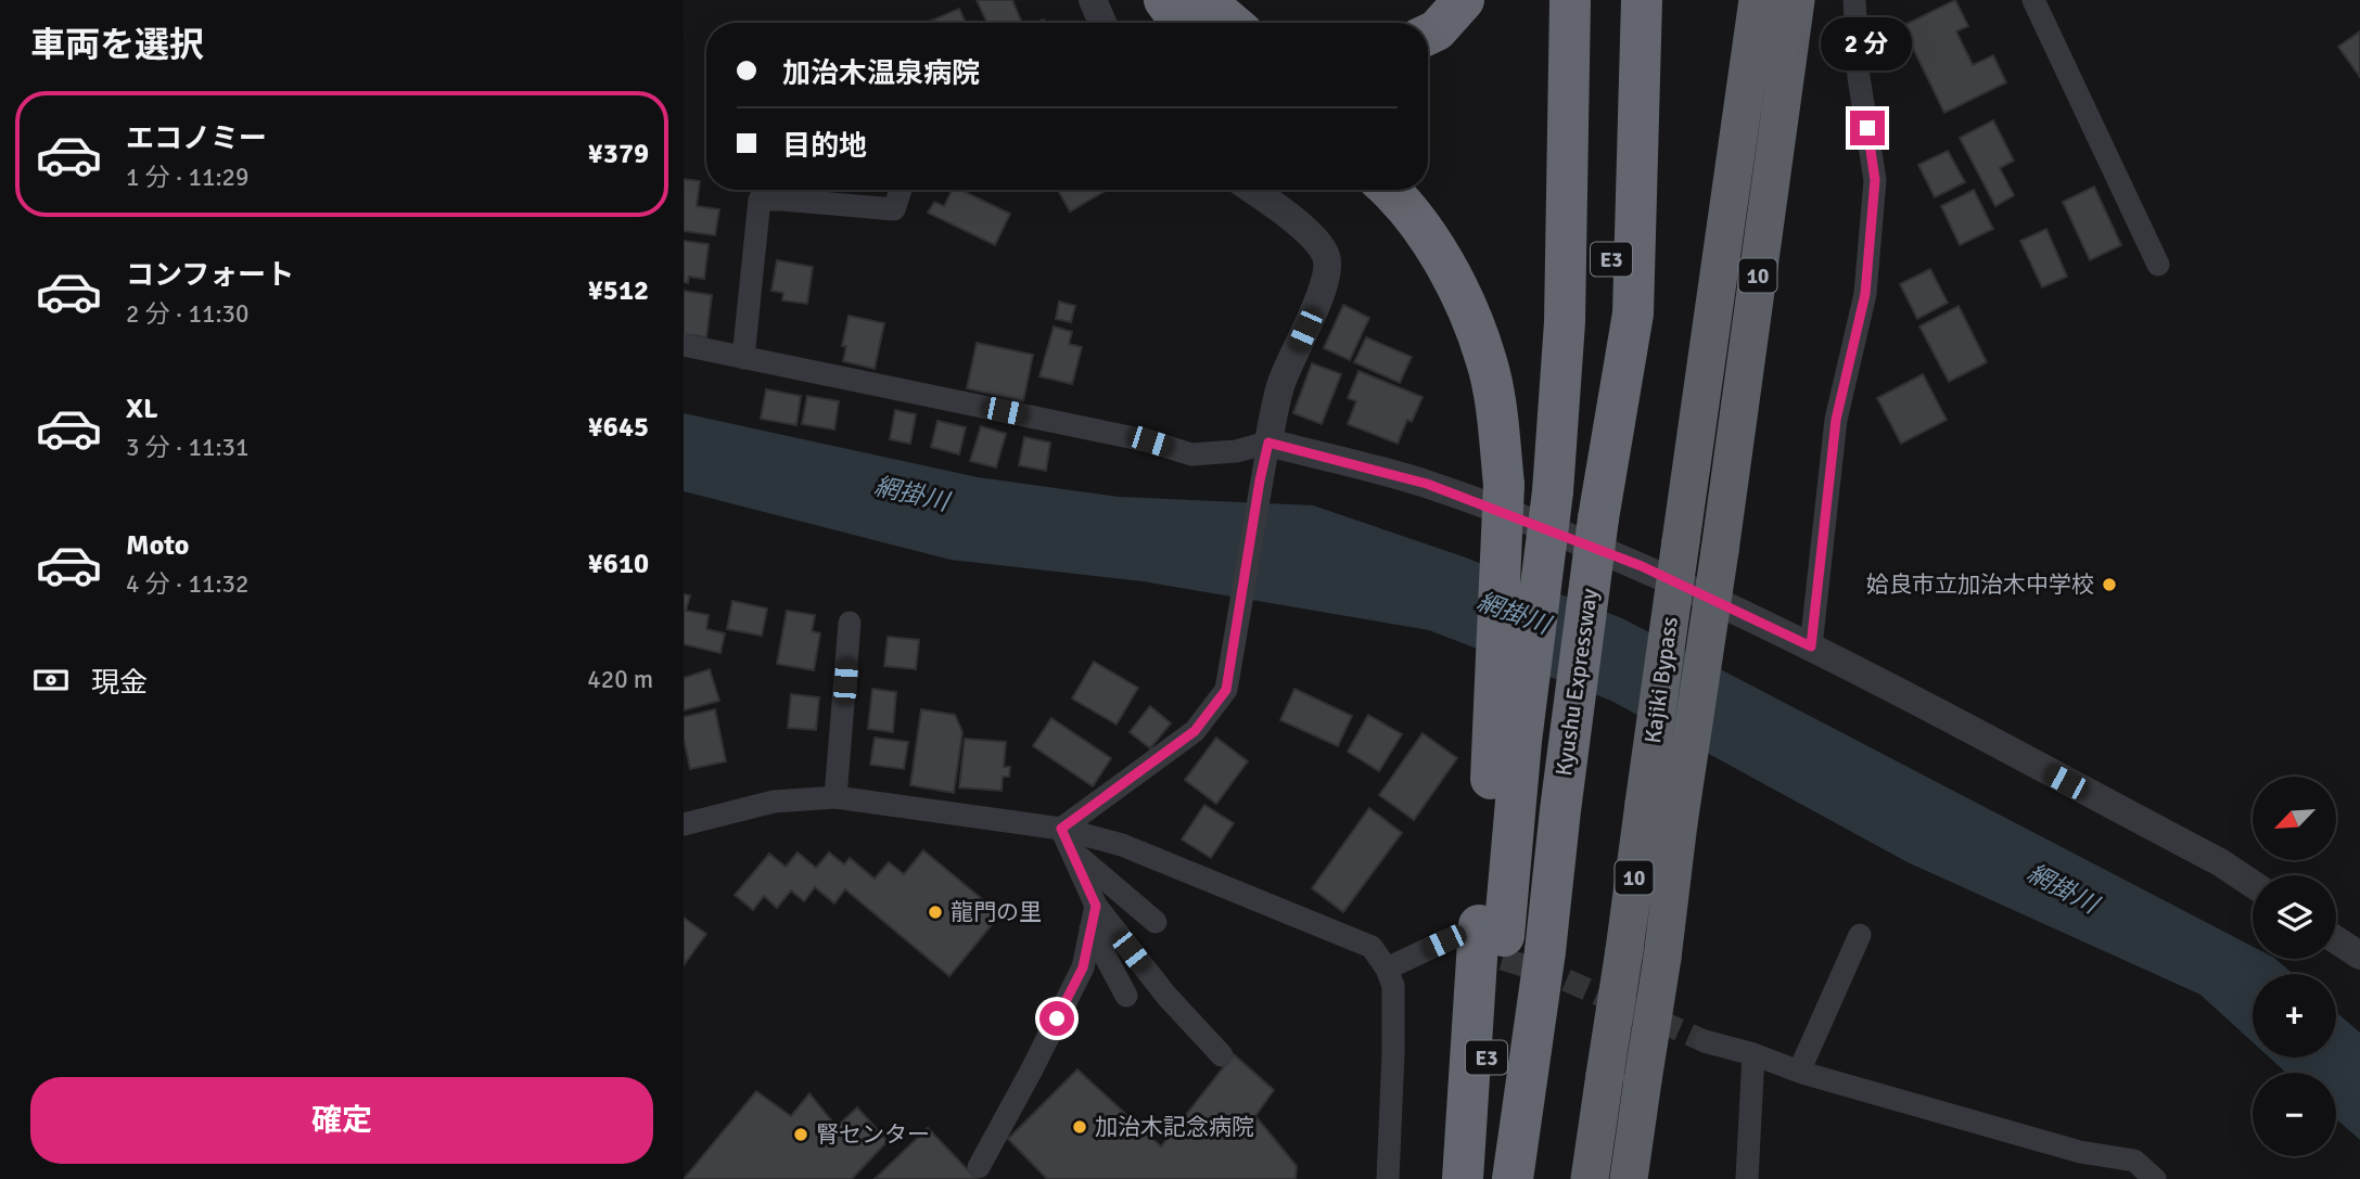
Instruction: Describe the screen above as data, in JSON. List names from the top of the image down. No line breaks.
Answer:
{"streets":{"highway":["E3","10","Kajiki Bypass","Kyushu Expressway"]},"water":["網掛川"],"places":["姶良市立加治木中学校","龍門の里","加治木記念病院","腎センター"],"north":"bottom left","page":{"heading":"車両を選択","bubble":"2 分","banner":["加治木温泉病院","目的地"],"list":[{"name":"エコノミー","note":"1 分 · 11:29","value":"¥379"},{"name":"コンフォート","note":"2 分 · 11:30","value":"¥512"},{"name":"XL","note":"3 分 · 11:31","value":"¥645"},{"name":"Moto","note":"4 分 · 11:32","value":"¥610"}],"pay":["現金","420 m"],"map_buttons":["+","−"],"buttons":"確定"}}
